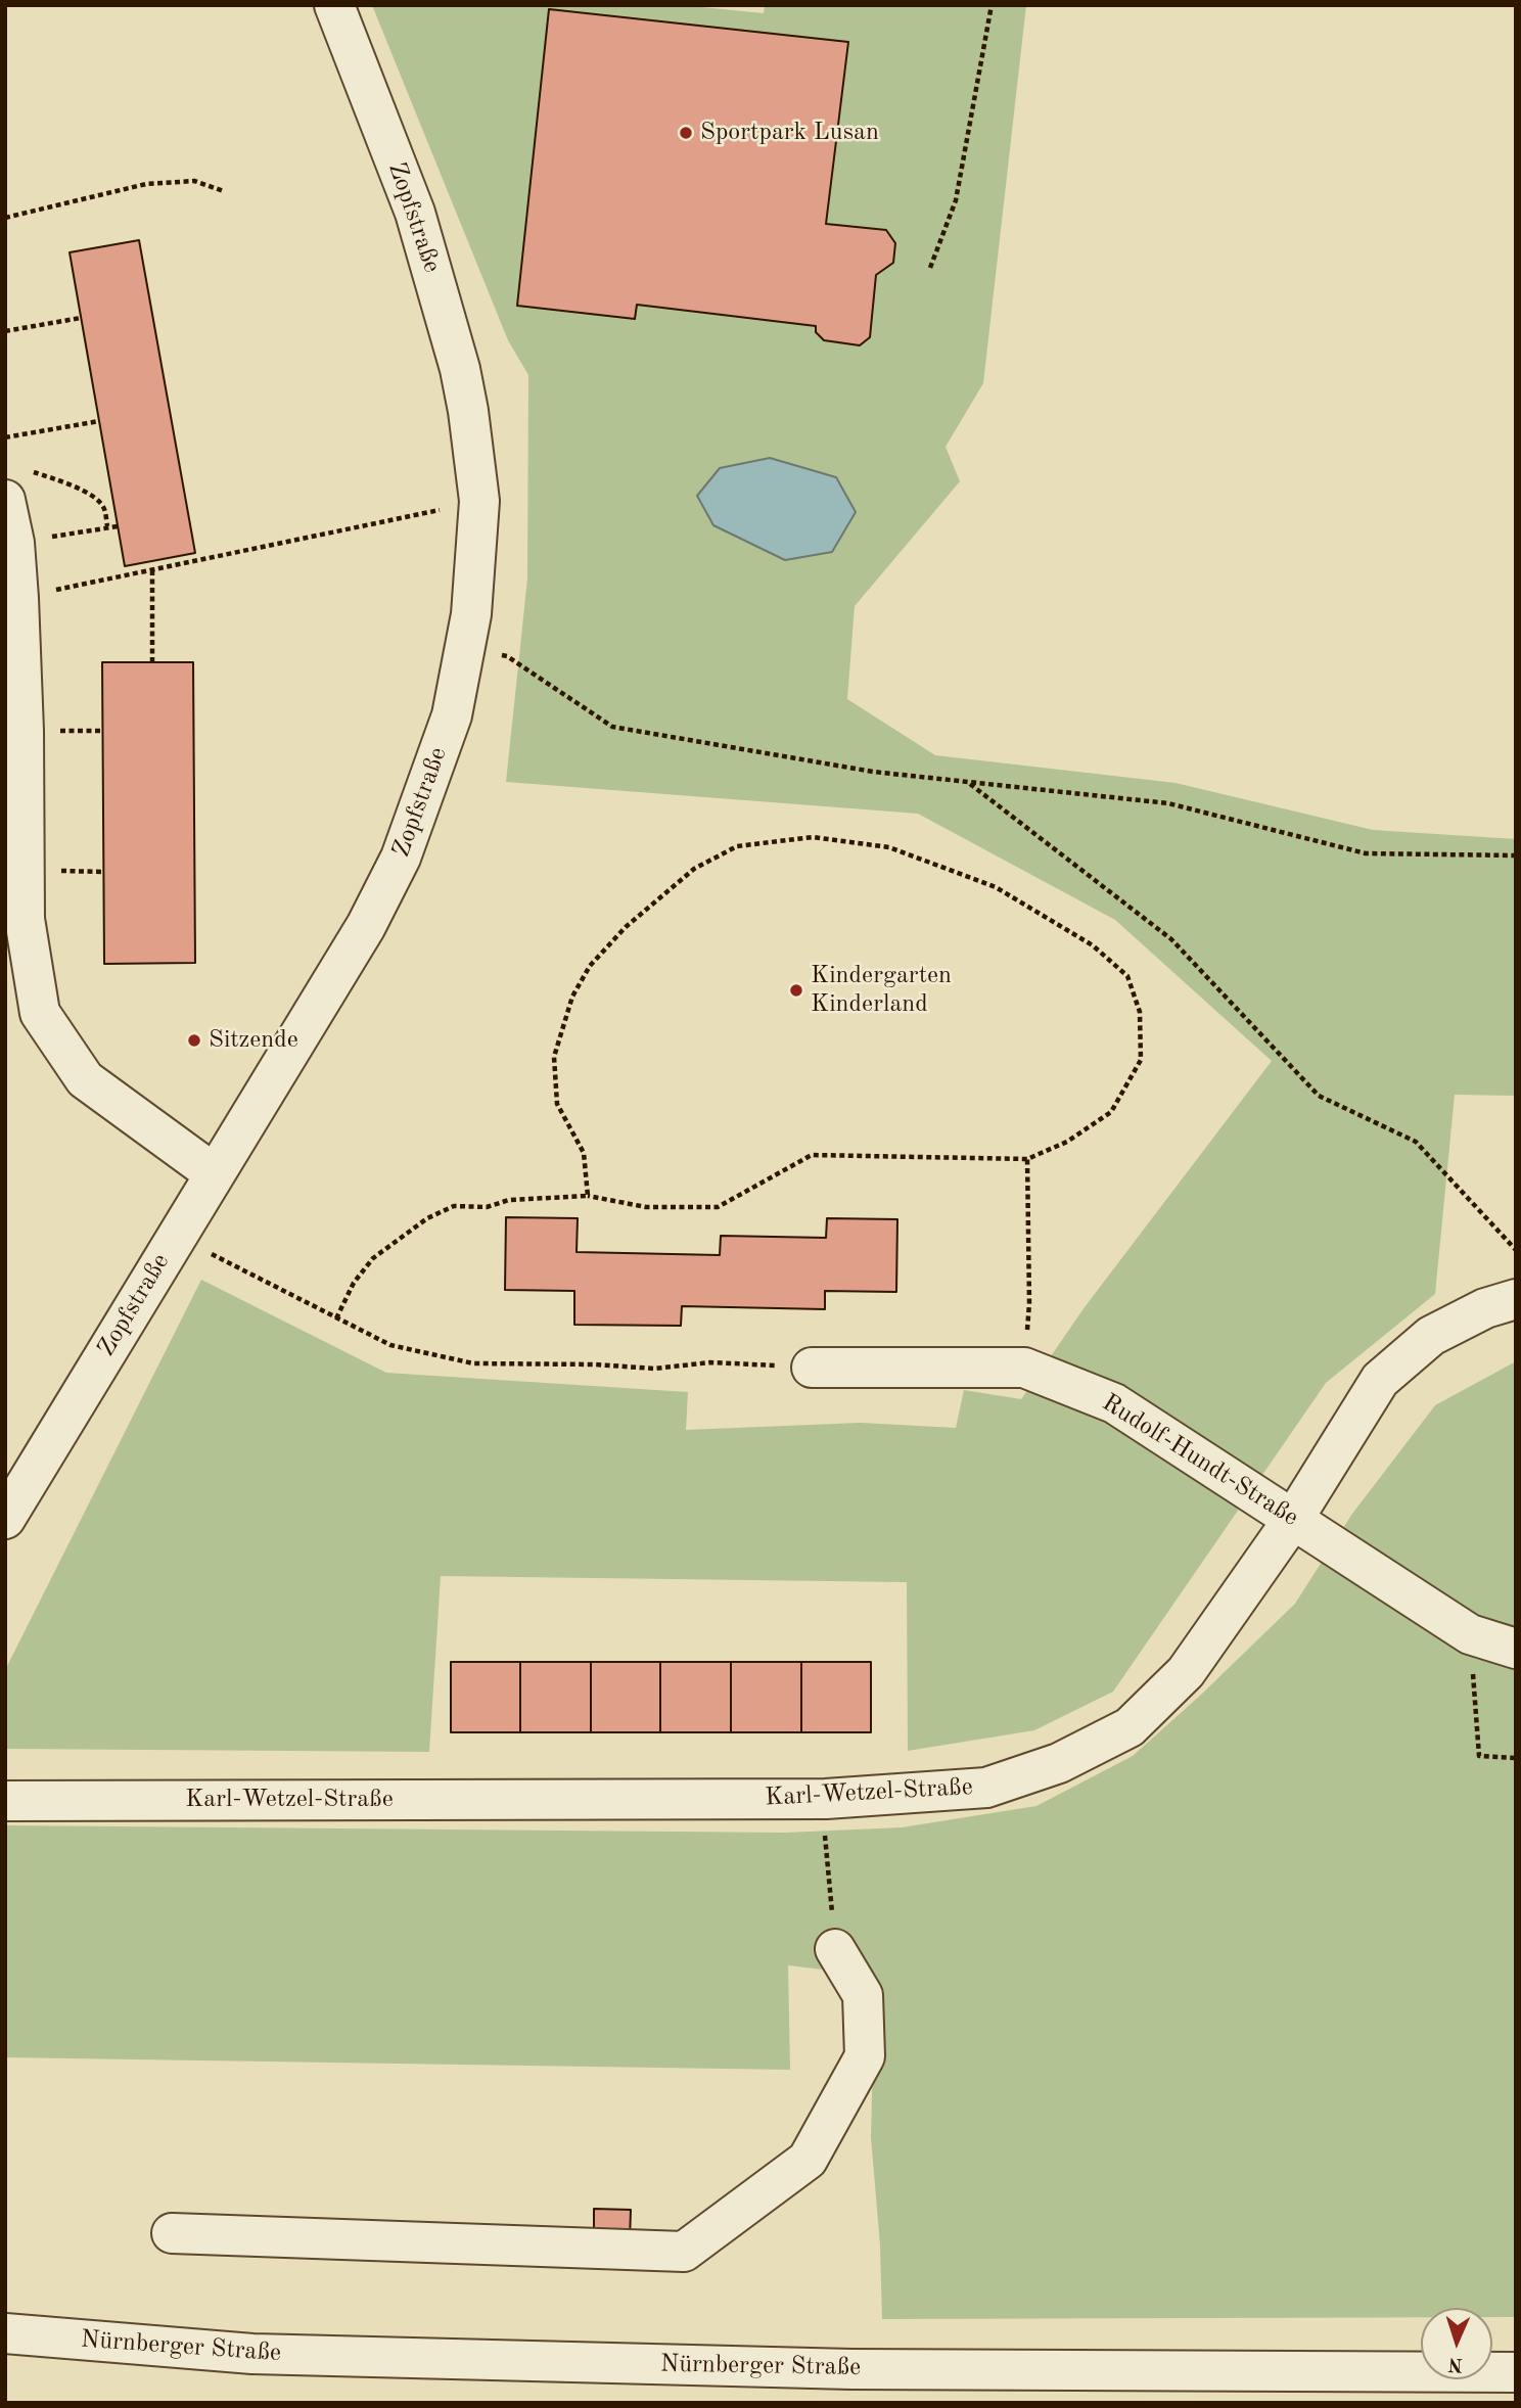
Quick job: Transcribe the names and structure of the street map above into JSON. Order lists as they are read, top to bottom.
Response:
{
  "streets": {
    "street": [
      "Zopfstraße",
      "Rudolf-Hundt-Straße",
      "Karl-Wetzel-Straße",
      "Nürnberger Straße"
    ]
  },
  "crossings": [
    ["Rudolf-Hundt-Straße", "Karl-Wetzel-Straße"]
  ],
  "places": ["Sportpark Lusan", "Kindergarten Kinderland", "Sitzende"],
  "north": "bottom"
}
